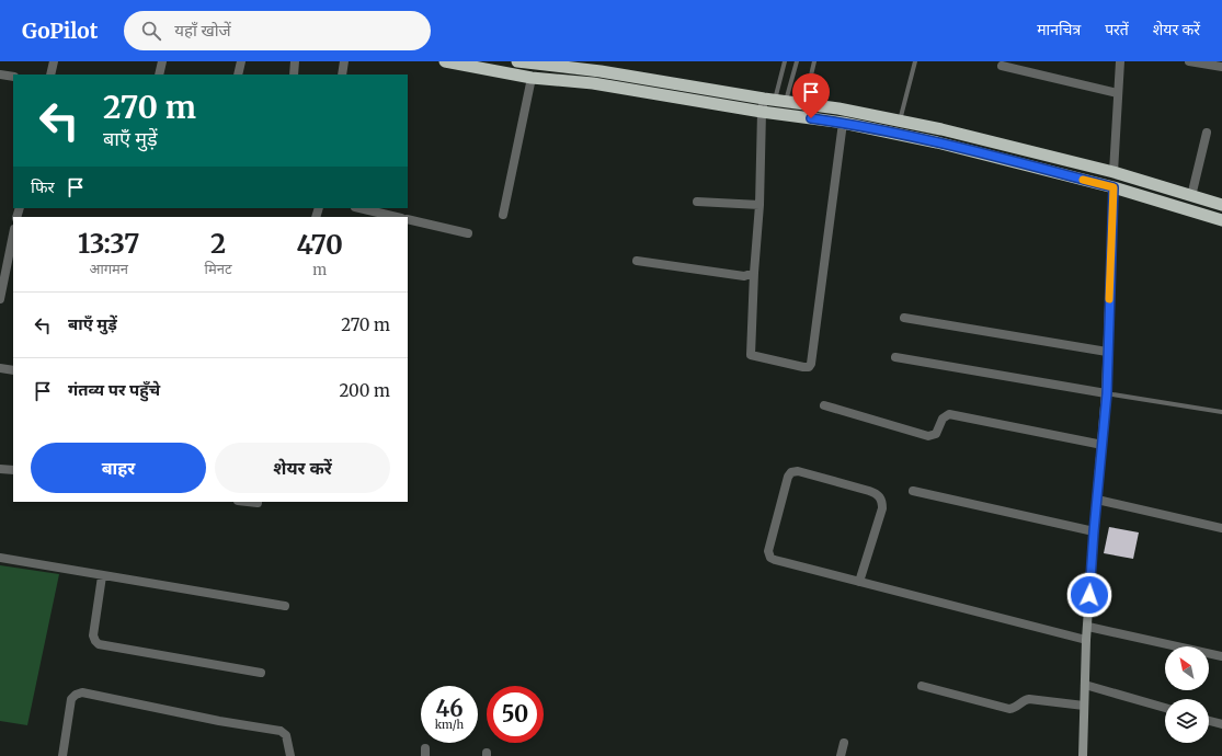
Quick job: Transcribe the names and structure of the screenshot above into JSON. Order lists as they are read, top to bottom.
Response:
{
  "north": "top left",
  "page": {
    "header": "GoPilot",
    "search": "यहाँ खोजें",
    "nav": ["मानचित्र", "परतें", "शेयर करें"],
    "turn": ["270 m", "बाएँ मुड़ें"],
    "then": "फिर",
    "eta": [
      "13:37",
      "आगमन",
      "2",
      "मिनट",
      "470",
      "m"
    ],
    "list": [
      {
        "name": "बाएँ मुड़ें",
        "value": "270 m"
      },
      {
        "name": "गंतव्य पर पहुँचे",
        "value": "200 m"
      }
    ],
    "buttons": ["बाहर", "शेयर करें"],
    "speed": "46 km/h",
    "limit": "50"
  }
}
